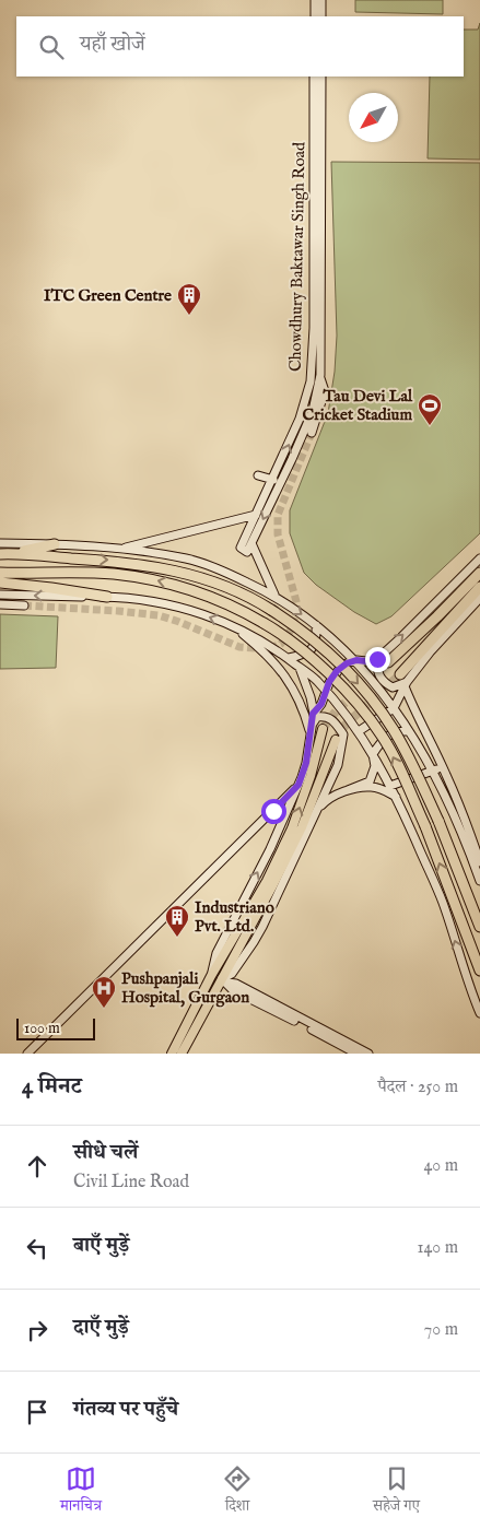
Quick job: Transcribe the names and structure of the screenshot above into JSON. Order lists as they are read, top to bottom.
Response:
{
  "streets": {
    "main road": ["Chowdhury Baktawar Singh Road"]
  },
  "places": {
    "building": ["ITC Green Centre", "Industriano Pvt. Ltd."],
    "sports": ["Tau Devi Lal Cricket Stadium"],
    "hospital": ["Pushpanjali Hospital, Gurgaon"]
  },
  "scale_bar": "100 m",
  "north": "bottom left",
  "page": {
    "search": "यहाँ खोजें",
    "scale": "100 m",
    "heading": ["4 मिनट", "पैदल · 250 m"],
    "list": [
      ["सीधे चलें", "Civil Line Road", "40 m"],
      ["बाएँ मुड़ें", "140 m"],
      ["दाएँ मुड़ें", "70 m"],
      "गंतव्य पर पहुँचे"
    ],
    "nav": ["मानचित्र", "दिशा", "सहेजे गए"]
  }
}
